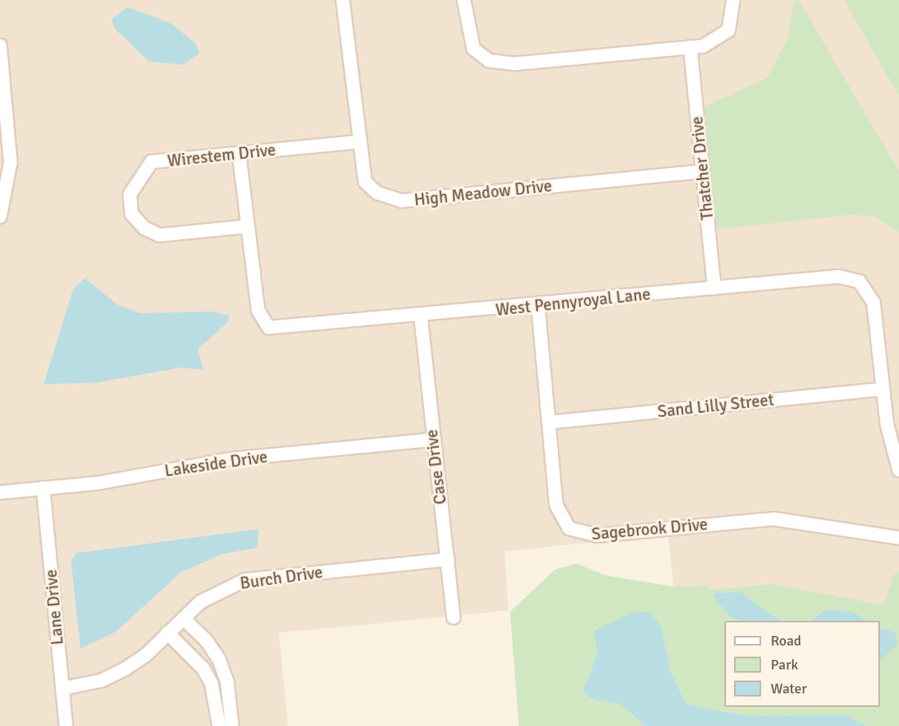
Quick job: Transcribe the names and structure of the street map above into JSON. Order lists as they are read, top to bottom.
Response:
{
  "streets": {
    "street": [
      "Wirestem Drive",
      "Thatcher Drive",
      "High Meadow Drive",
      "West Pennyroyal Lane",
      "Sand Lilly Street",
      "Lakeside Drive",
      "Case Drive",
      "Sagebrook Drive",
      "Burch Drive",
      "Lane Drive"
    ]
  },
  "crossings": [
    ["Wirestem Drive", "High Meadow Drive"],
    ["Wirestem Drive", "West Pennyroyal Lane"],
    ["Thatcher Drive", "High Meadow Drive"],
    ["Thatcher Drive", "West Pennyroyal Lane"],
    ["West Pennyroyal Lane", "Sand Lilly Street"],
    ["West Pennyroyal Lane", "Case Drive"],
    ["West Pennyroyal Lane", "Sagebrook Drive"],
    ["Sand Lilly Street", "Sagebrook Drive"],
    ["Lakeside Drive", "Case Drive"],
    ["Lakeside Drive", "Lane Drive"],
    ["Case Drive", "Burch Drive"],
    ["Burch Drive", "Lane Drive"]
  ],
  "legend": ["Road", "Park", "Water"]
}
